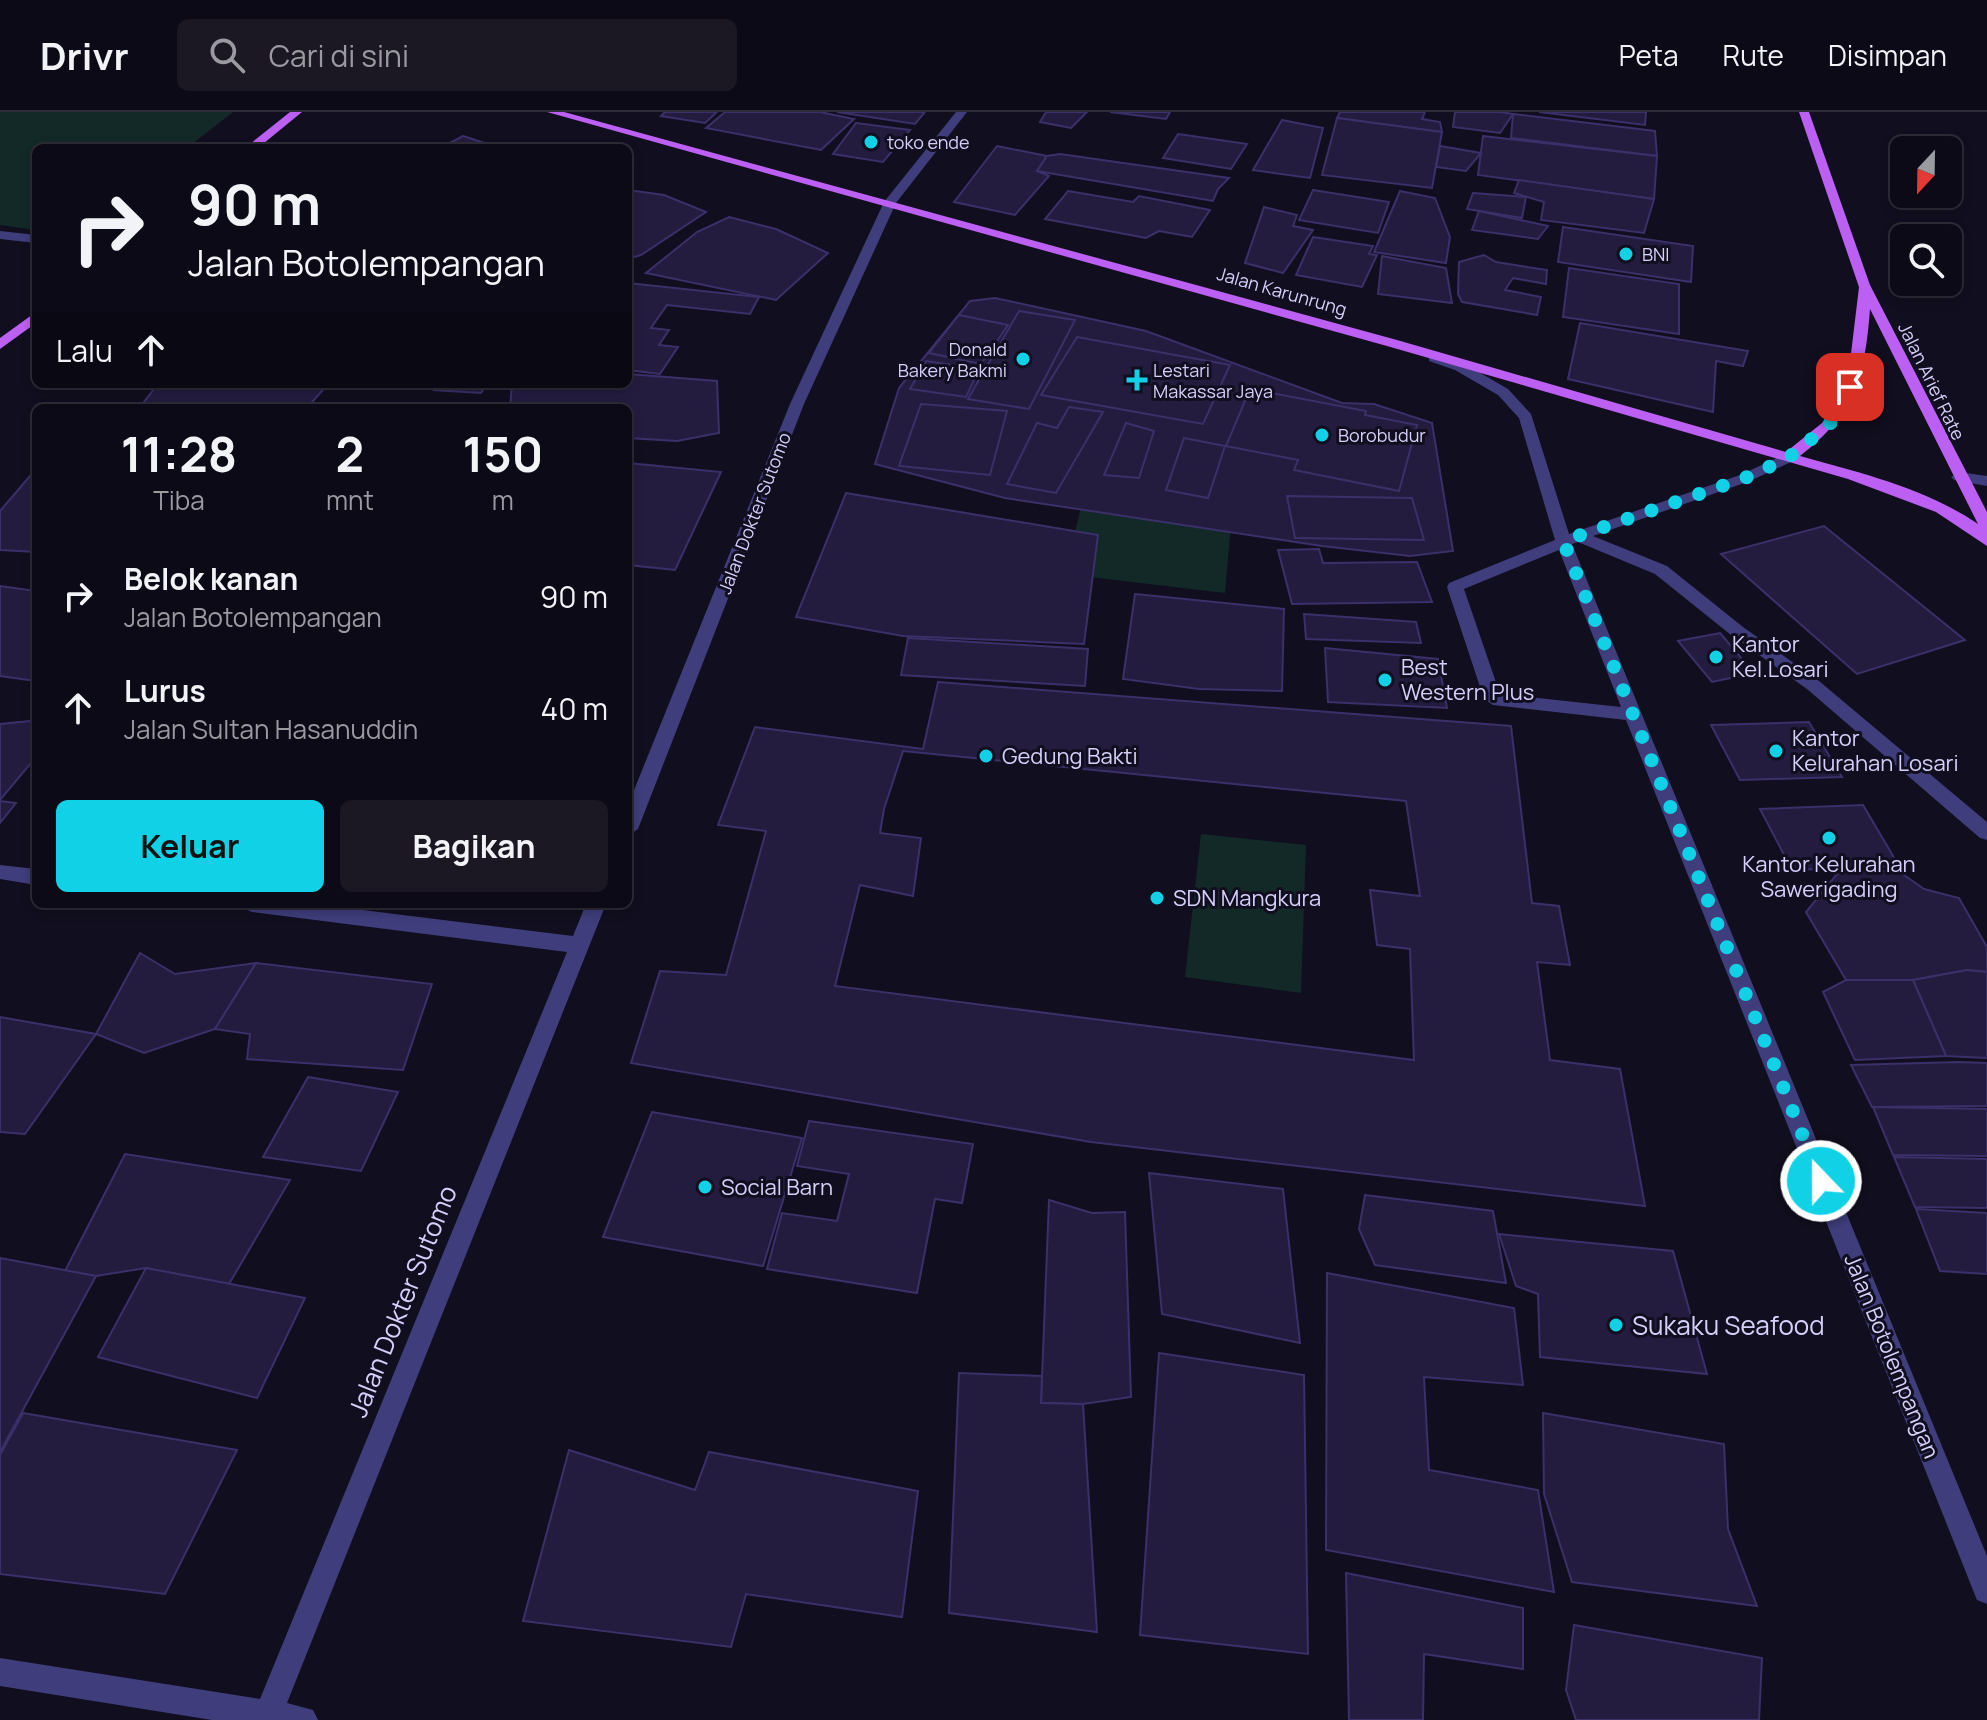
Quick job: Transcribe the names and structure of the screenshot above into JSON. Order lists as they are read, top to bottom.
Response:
{
  "streets": {
    "main road": ["Jalan Karunrung", "Jalan Arief Rate"],
    "street": ["Jalan Dokter Sutomo", "Jalan Botolempangan"]
  },
  "crossings": [
    ["Jalan Karunrung", "Jalan Dokter Sutomo"],
    ["Jalan Karunrung", "Jalan Botolempangan"]
  ],
  "places": {
    "other": [
      "toko ende",
      "BNI",
      "Donald Bakery Bakmi",
      "Borobudur",
      "Kantor Kel.Losari",
      "Best Western Plus",
      "Kantor Kelurahan Losari",
      "Gedung Bakti",
      "Kantor Kelurahan Sawerigading",
      "SDN Mangkura",
      "Social Barn",
      "Sukaku Seafood"
    ],
    "health": ["Lestari Makassar Jaya"]
  },
  "north": "bottom",
  "page": {
    "header": "Drivr",
    "search": "Cari di sini",
    "nav": ["Peta", "Rute", "Disimpan"],
    "turn": ["90 m", "Jalan Botolempangan"],
    "then": "Lalu",
    "eta": [
      "11:28",
      "Tiba",
      "2",
      "mnt",
      "150",
      "m"
    ],
    "list": [
      {
        "name": "Belok kanan",
        "note": "Jalan Botolempangan",
        "value": "90 m"
      },
      {
        "name": "Lurus",
        "note": "Jalan Sultan Hasanuddin",
        "value": "40 m"
      }
    ],
    "buttons": ["Keluar", "Bagikan"]
  }
}
